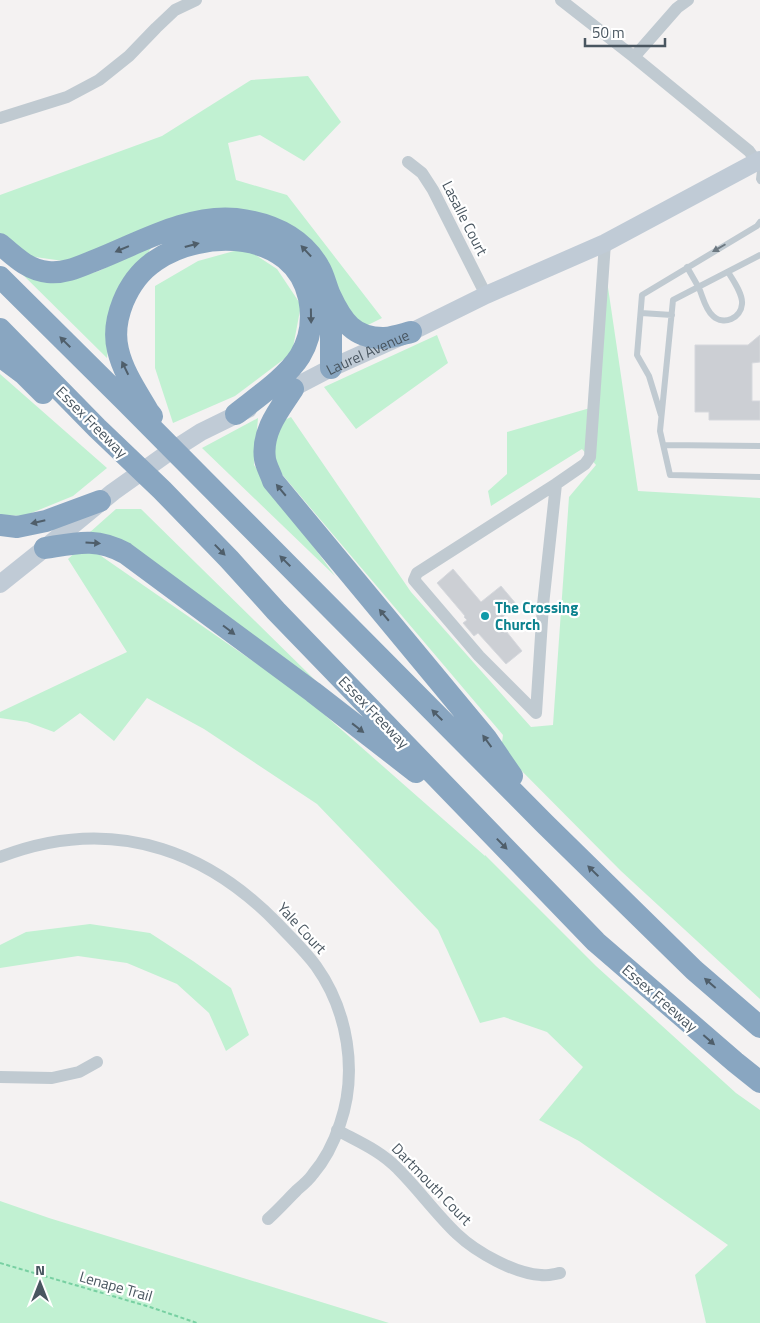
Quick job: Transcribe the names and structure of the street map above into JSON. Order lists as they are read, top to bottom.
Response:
{
  "streets": {
    "highway": ["Essex Freeway"],
    "main road": ["Laurel Avenue"],
    "street": ["Lasalle Court", "Yale Court", "Dartmouth Court"],
    "path": ["Lenape Trail"]
  },
  "crossings": [
    ["Lasalle Court", "Laurel Avenue"],
    ["Yale Court", "Dartmouth Court"]
  ],
  "places": ["The Crossing Church"],
  "scale_bar": "50 m",
  "north": "top"
}
